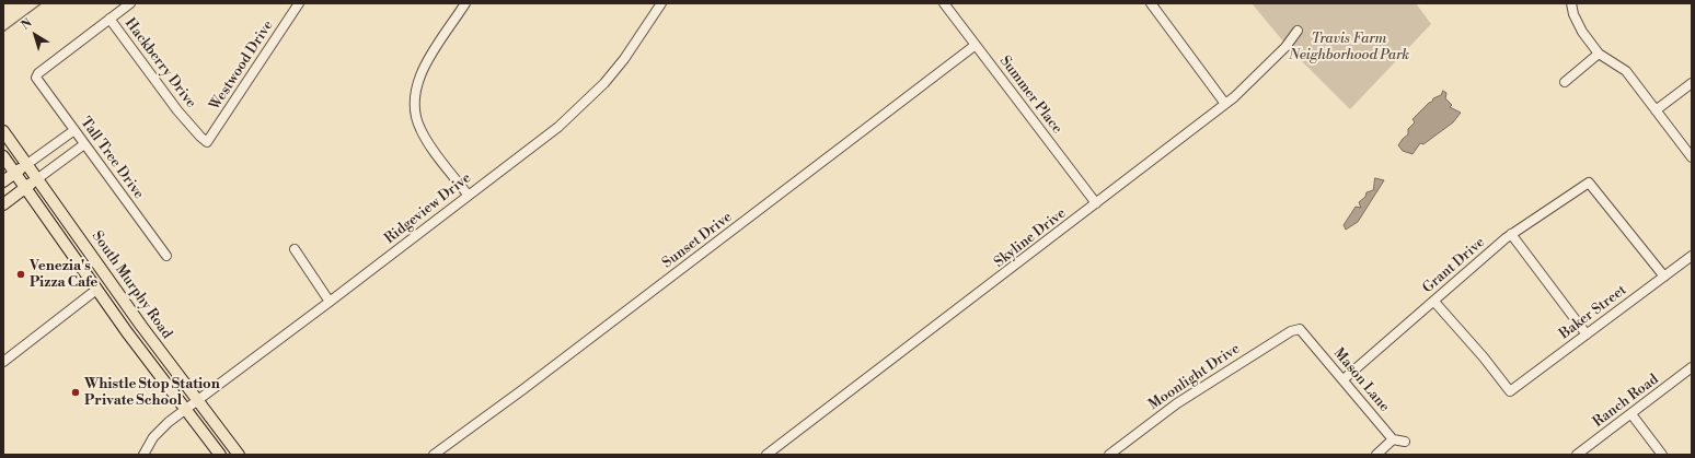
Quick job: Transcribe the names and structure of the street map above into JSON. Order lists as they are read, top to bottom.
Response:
{
  "streets": {
    "main road": ["South Murphy Road"],
    "street": [
      "Hackberry Drive",
      "Westwood Drive",
      "Summer Place",
      "Tall Tree Drive",
      "Ridgeview Drive",
      "Skyline Drive",
      "Sunset Drive",
      "Grant Drive",
      "Baker Street",
      "Moonlight Drive",
      "Mason Lane",
      "Ranch Road"
    ]
  },
  "crossings": [
    ["Hackberry Drive", "Westwood Drive"],
    ["Hackberry Drive", "Tall Tree Drive"],
    ["Summer Place", "Skyline Drive"],
    ["Summer Place", "Sunset Drive"],
    ["Ridgeview Drive", "South Murphy Road"],
    ["Grant Drive", "Baker Street"],
    ["Grant Drive", "Mason Lane"],
    ["Moonlight Drive", "Mason Lane"]
  ],
  "parks": ["Travis Farm Neighborhood Park"],
  "places": ["Venezia's Pizza Cafe", "Whistle Stop Station Private School"],
  "north": "top left"
}
